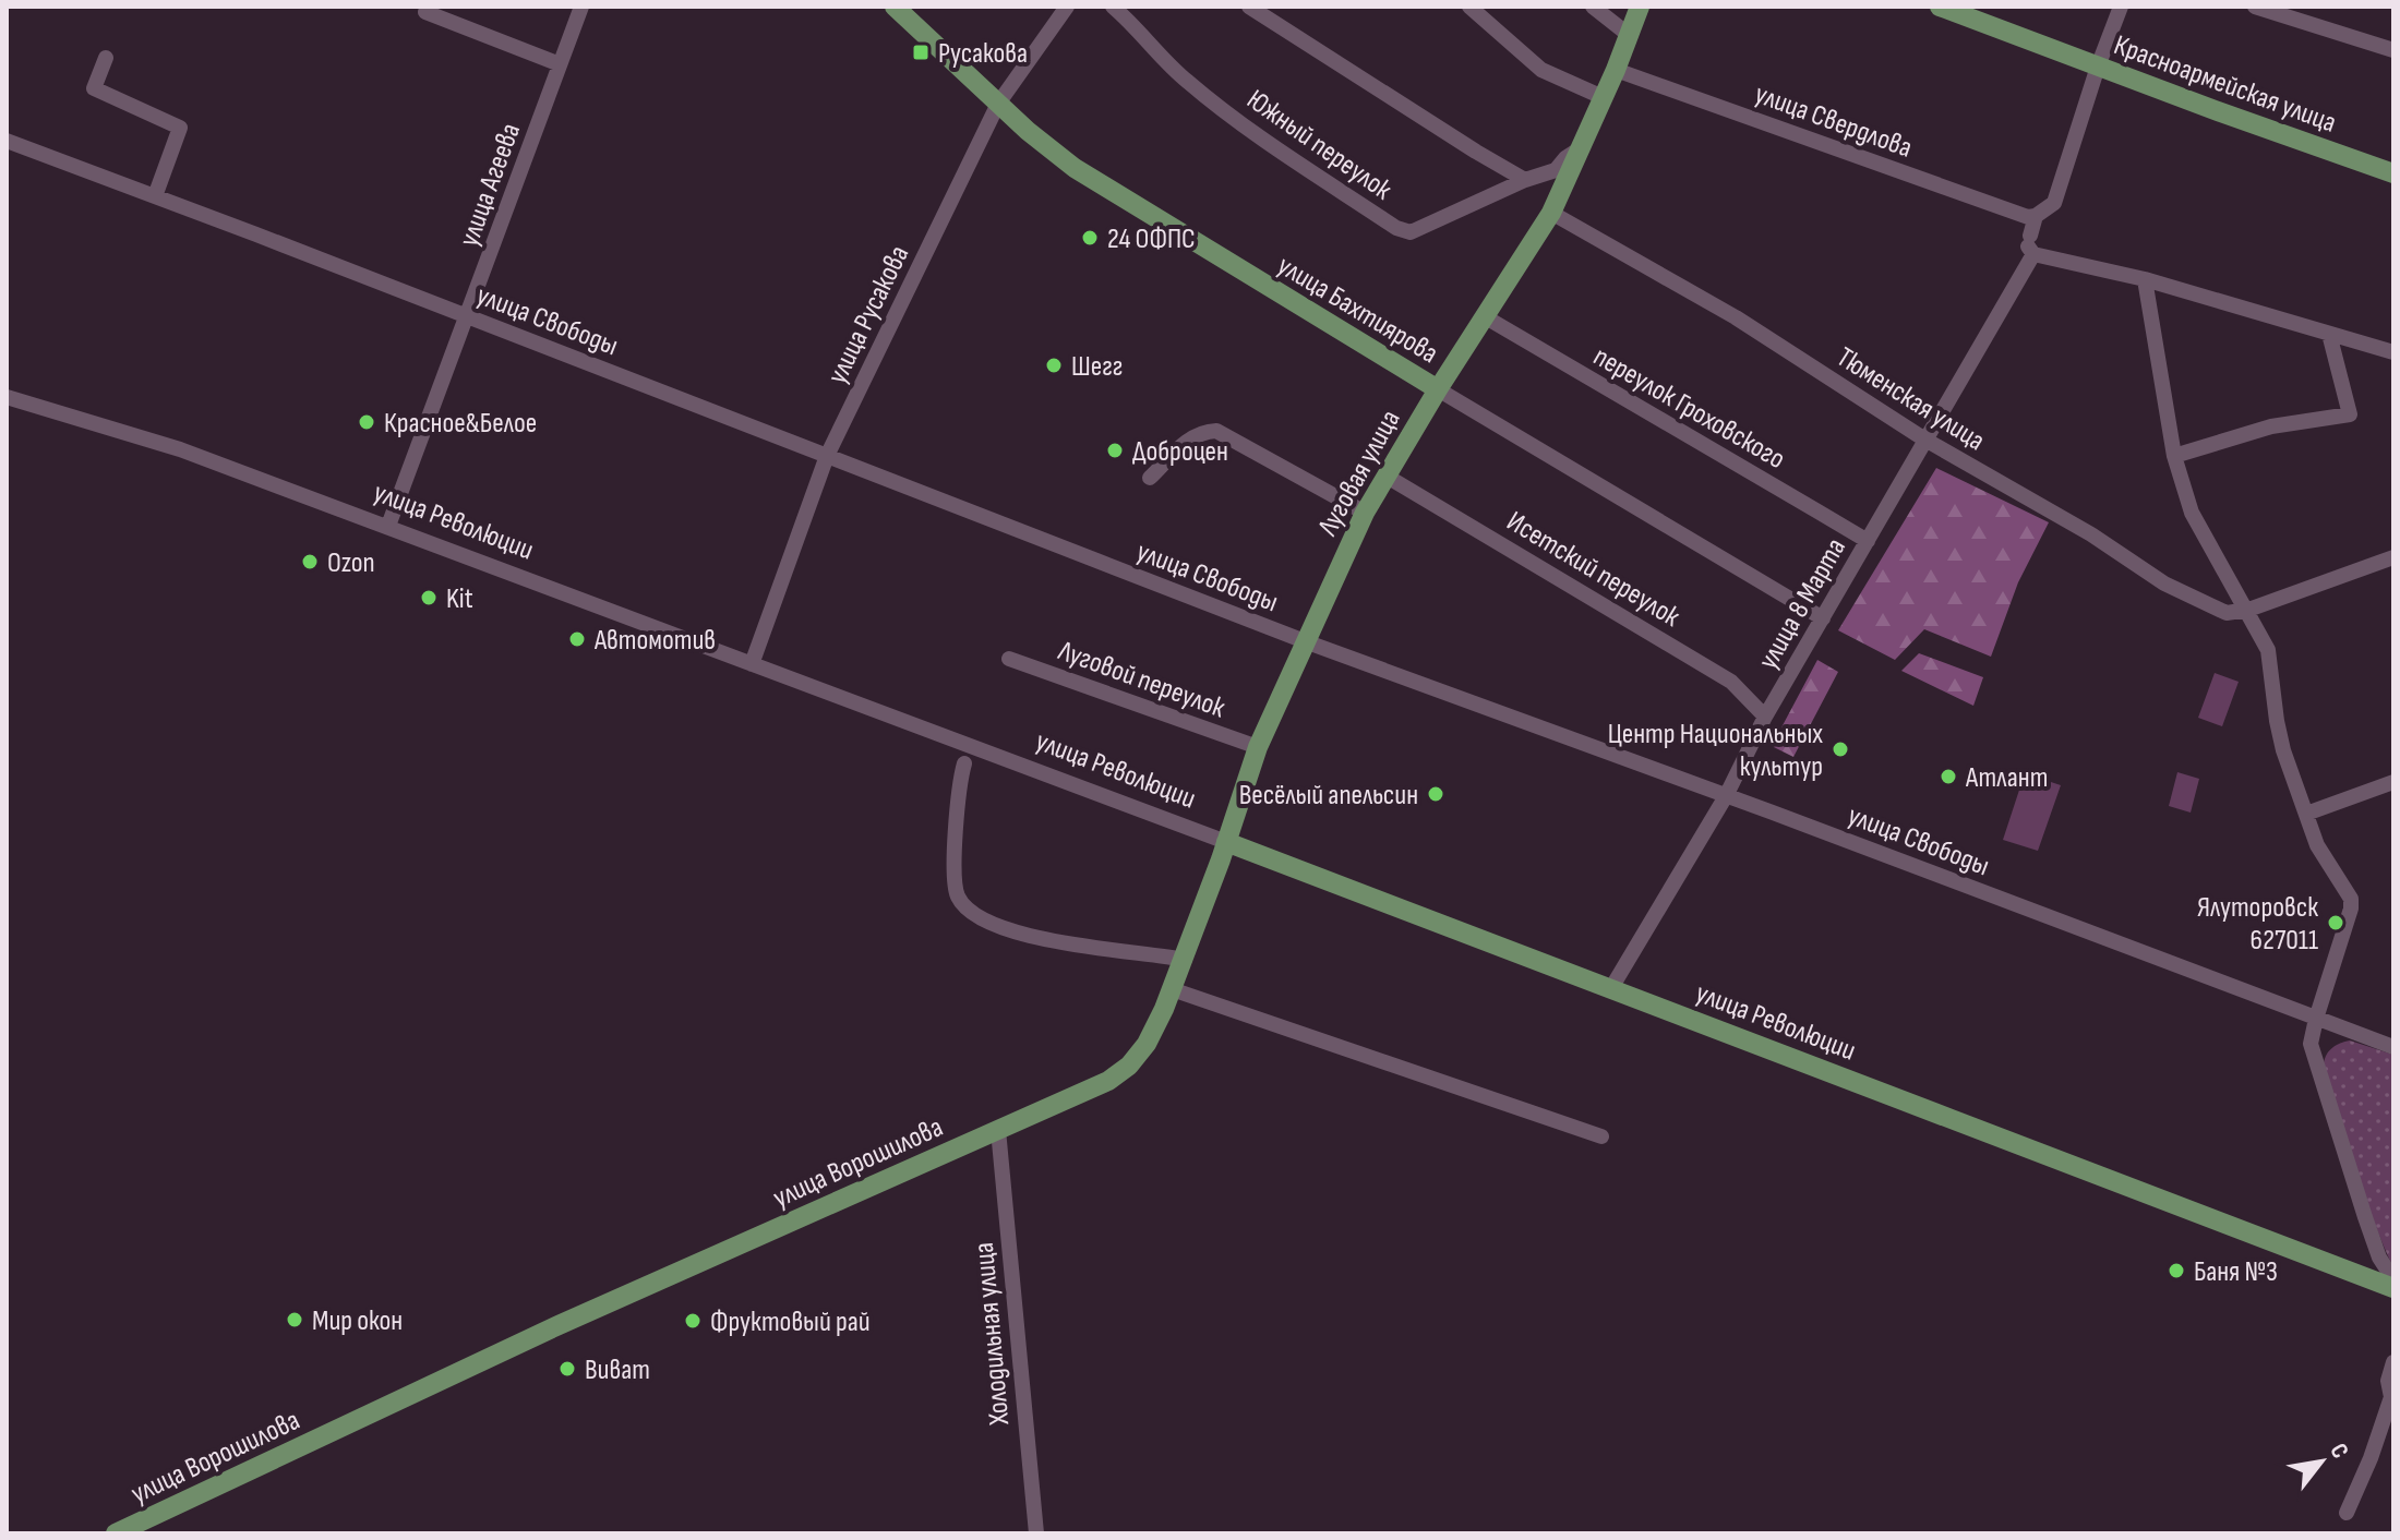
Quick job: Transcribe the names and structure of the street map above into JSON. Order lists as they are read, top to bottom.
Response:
{
  "streets": {
    "main road": [
      "Красноармейская улица",
      "улица Бахтиярова",
      "Луговая улица",
      "улица Революции",
      "улица Ворошилова"
    ],
    "street": [
      "улица Свердлова",
      "Южный переулок",
      "улица Агеева",
      "улица Русакова",
      "улица Свободы",
      "Тюменская улица",
      "переулок Гроховского",
      "Исетский переулок",
      "улица 8 Марта",
      "Луговой переулок",
      "Холодильная улица"
    ]
  },
  "crossings": [
    ["Красноармейская улица", "улица 8 Марта"],
    ["улица Свердлова", "Луговая улица"],
    ["улица Свердлова", "улица 8 Марта"],
    ["улица Агеева", "улица Свободы"],
    ["улица Агеева", "улица Революции"],
    ["улица Бахтиярова", "улица Русакова"],
    ["улица Бахтиярова", "Луговая улица"],
    ["улица Бахтиярова", "улица 8 Марта"],
    ["улица Русакова", "улица Свободы"],
    ["улица Русакова", "улица Революции"],
    ["улица Свободы", "Луговая улица"],
    ["улица Свободы", "улица 8 Марта"],
    ["Тюменская улица", "Луговая улица"],
    ["Тюменская улица", "улица 8 Марта"],
    ["переулок Гроховского", "Луговая улица"],
    ["переулок Гроховского", "улица 8 Марта"],
    ["Луговая улица", "улица Революции"],
    ["Луговая улица", "Исетский переулок"],
    ["Луговая улица", "Луговой переулок"],
    ["Луговая улица", "улица Ворошилова"],
    ["улица Революции", "улица 8 Марта"],
    ["Исетский переулок", "улица 8 Марта"],
    ["улица Ворошилова", "Холодильная улица"]
  ],
  "places": {
    "transit": ["Русакова"],
    "other": [
      "24 ОФПС",
      "Шегг",
      "Красное&Белое",
      "Доброцен",
      "Ozon",
      "Kit",
      "Автомотив",
      "Центр Национальных культур",
      "Атлант",
      "Весёлый апельсин",
      "Ялуторовск 627011",
      "Баня №3",
      "Мир окон",
      "Фруктовый рай",
      "Виват"
    ]
  },
  "north": "top right"
}
